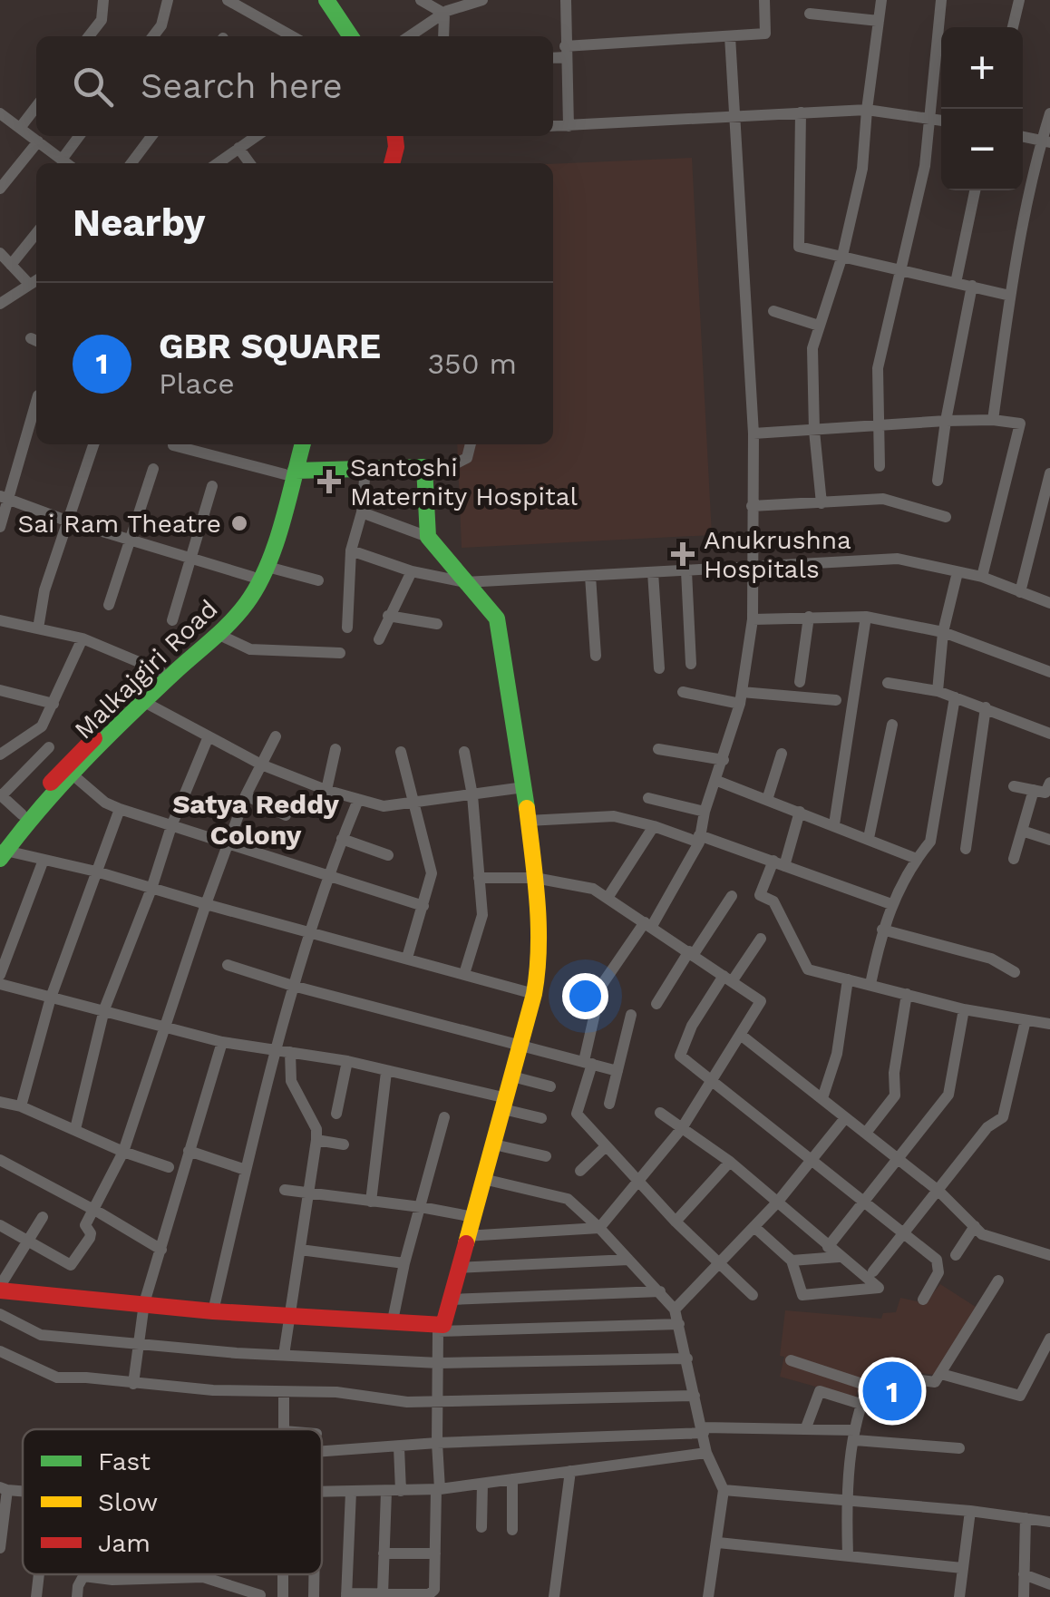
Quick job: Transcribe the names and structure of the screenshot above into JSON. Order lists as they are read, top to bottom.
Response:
{
  "streets": {
    "street": ["Malkajgiri Road"]
  },
  "districts": ["Satya Reddy Colony"],
  "places": {
    "health": ["Santoshi Maternity Hospital", "Anukrushna Hospitals"],
    "other": ["Sai Ram Theatre"]
  },
  "legend": ["Fast", "Slow", "Jam"],
  "page": {
    "map_buttons": ["+", "−"],
    "search": "Search here",
    "heading": "Nearby",
    "list": [
      {
        "mark": "1",
        "name": "GBR SQUARE",
        "note": "Place",
        "value": "350 m"
      }
    ],
    "pins": "1"
  }
}
